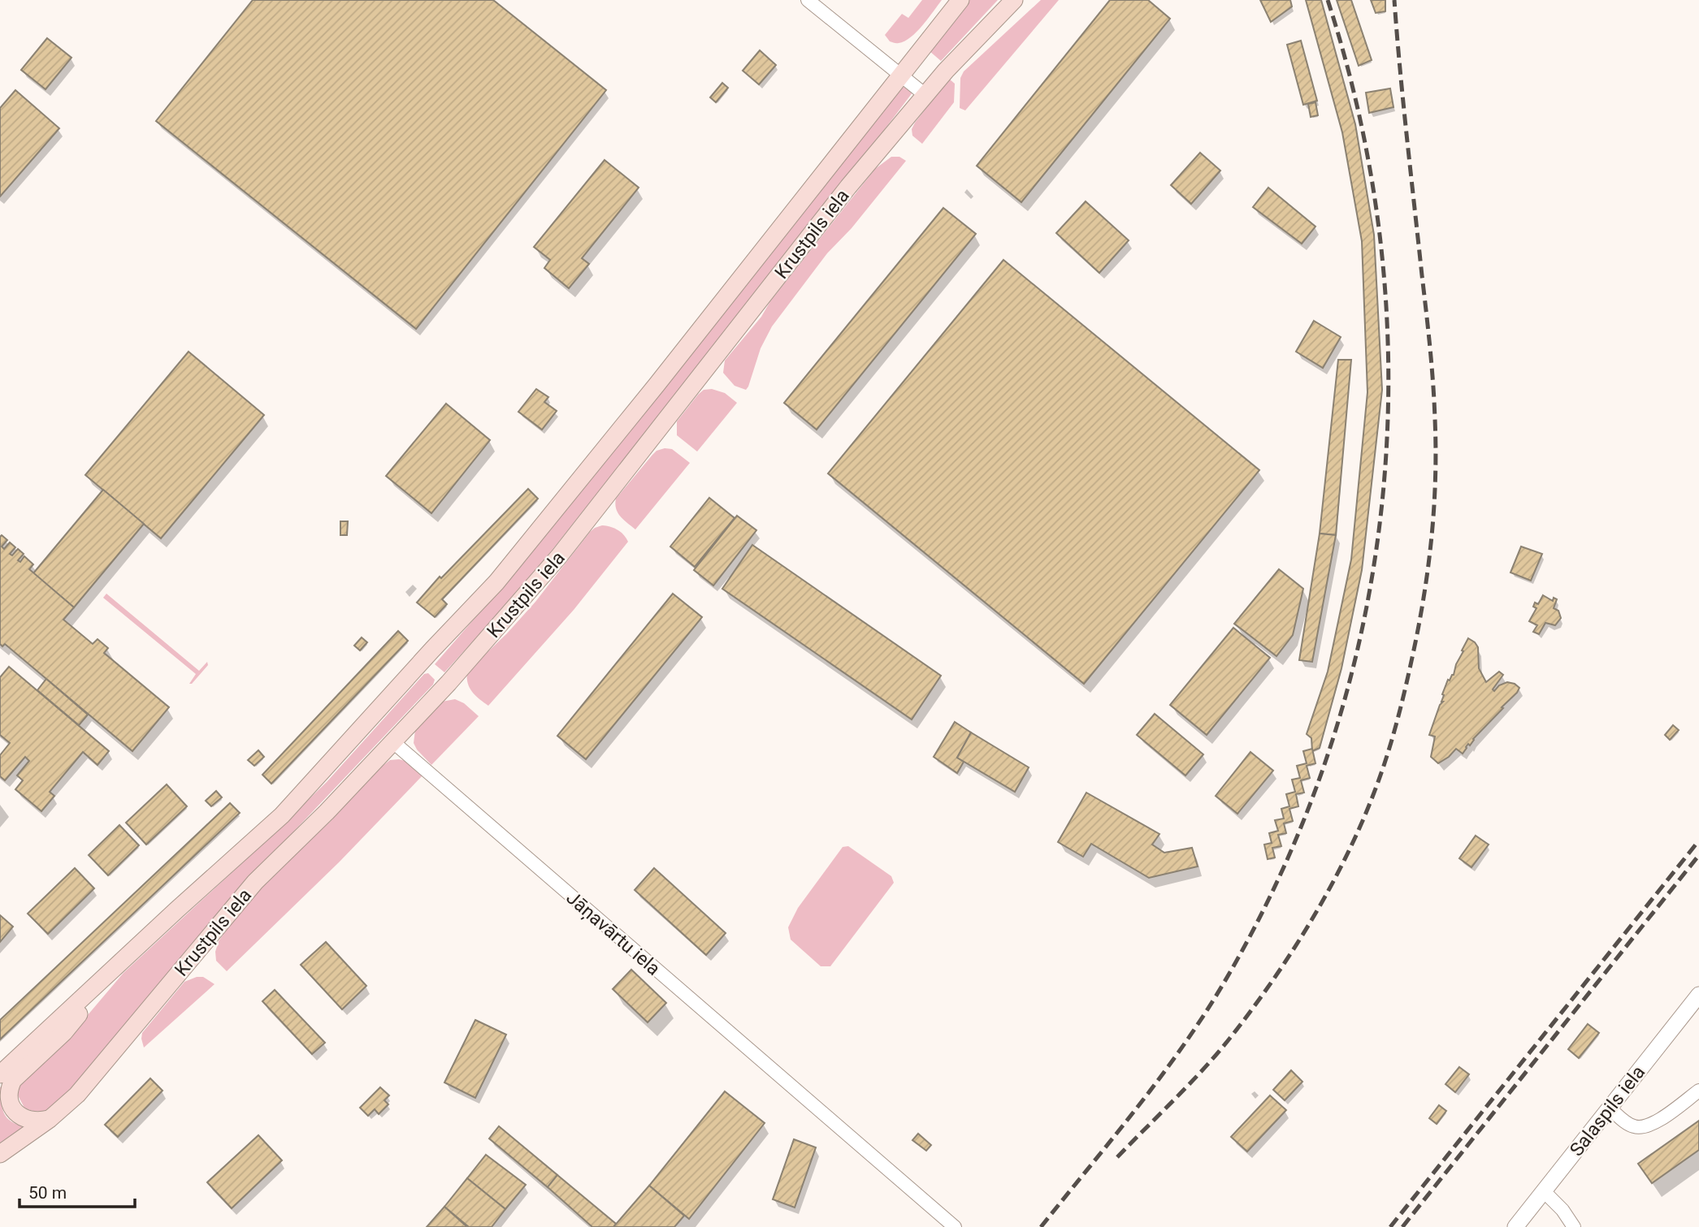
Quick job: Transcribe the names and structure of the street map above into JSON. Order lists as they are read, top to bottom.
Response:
{
  "streets": {
    "main road": ["Krustpils iela"],
    "street": ["Jāņavārtu iela", "Salaspils iela"]
  },
  "crossings": [
    ["Krustpils iela", "Jāņavārtu iela"]
  ],
  "scale_bar": "50 m"
}
